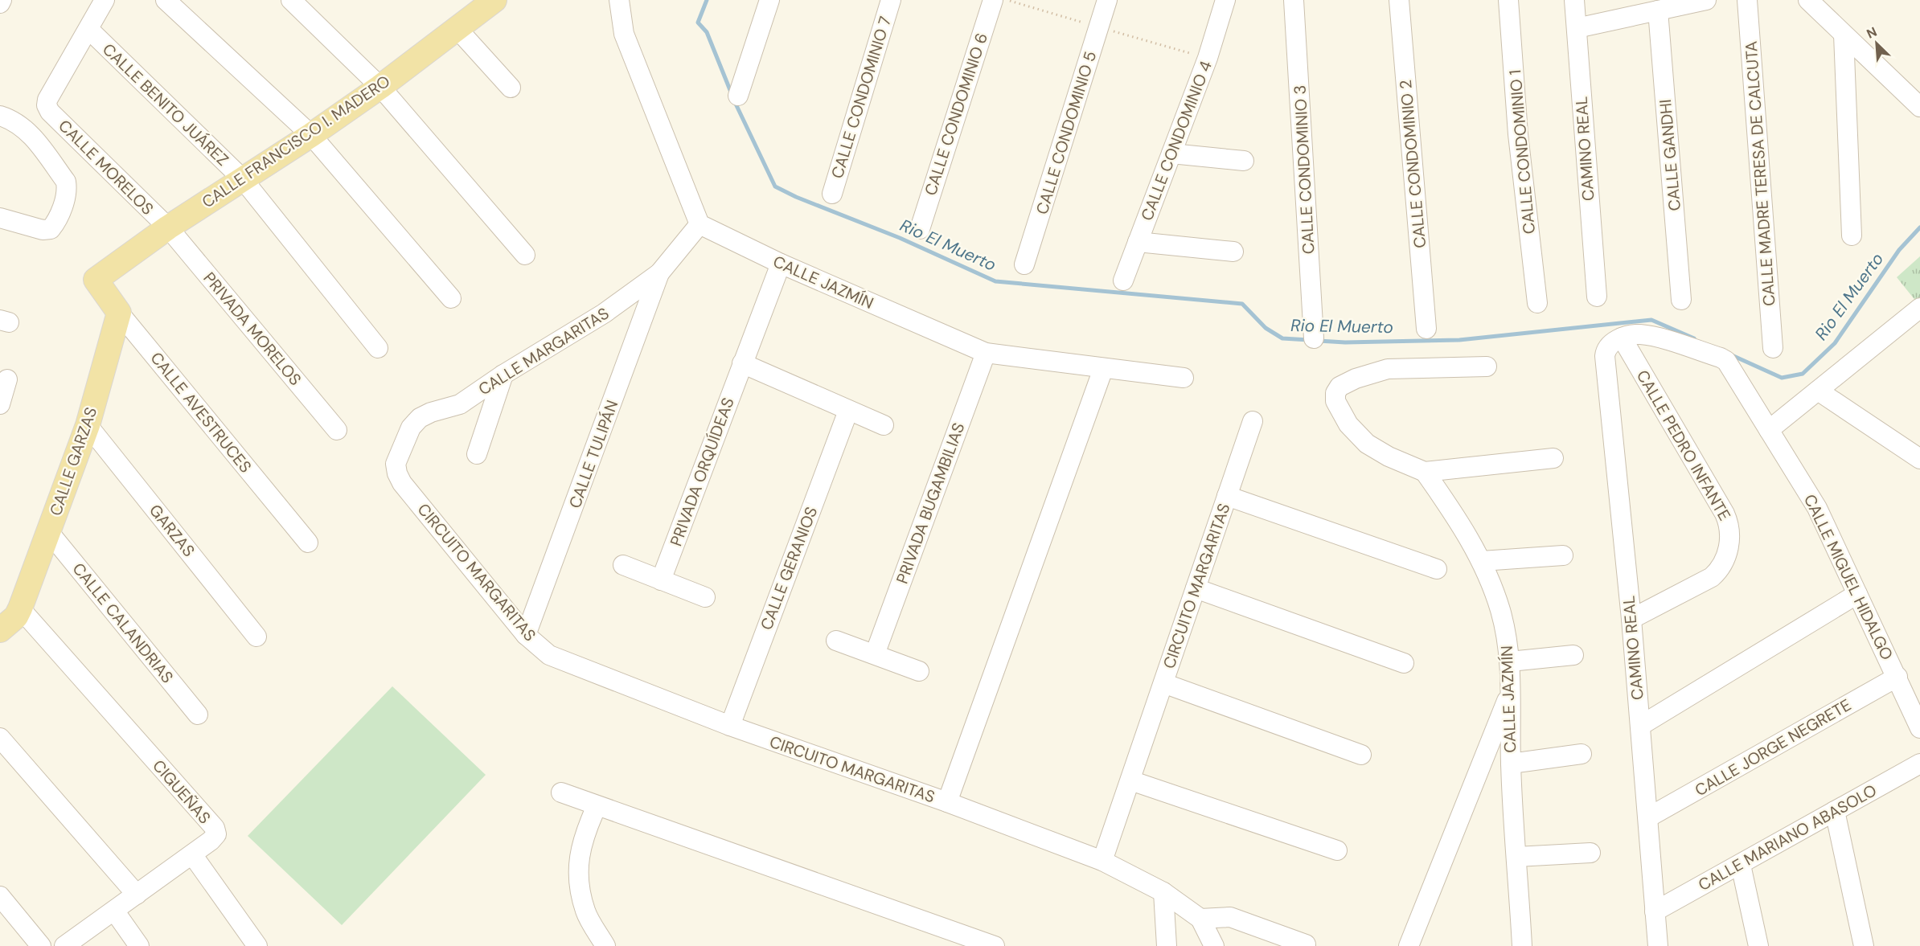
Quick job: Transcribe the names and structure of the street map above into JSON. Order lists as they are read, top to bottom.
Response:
{
  "streets": {
    "main road": ["CALLE FRANCISCO I. MADERO", "CALLE AVESTRUCES", "CALLE GARZAS"],
    "street": [
      "CALLE CONDOMINIO 7",
      "CALLE BENITO JUÁREZ",
      "CALLE CONDOMINIO 6",
      "CALLE CONDOMINIO 5",
      "CALLE CONDOMINIO 4",
      "CAMINO REAL",
      "CALLE CONDOMINIO 1",
      "CALLE GANDHI",
      "CALLE CONDOMINIO 2",
      "CALLE MORELOS",
      "CALLE CONDOMINIO 3",
      "CALLE MADRE TERESA DE CALCUTA",
      "CALLE JAZMÍN",
      "PRIVADA MORELOS",
      "CALLE MARGARITAS",
      "CALLE PEDRO INFANTE",
      "CALLE TULIPÁN",
      "PRIVADA ORQUÍDEAS",
      "PRIVADA BUGAMBILIAS",
      "GARZAS",
      "CALLE GERANIOS",
      "CIRCUITO MARGARITAS",
      "CALLE MIGUEL HIDALGO",
      "CALLE CALANDRIAS",
      "CALLE JORGE NEGRETE",
      "CIGUEÑAS",
      "CALLE MARIANO ABASOLO"
    ]
  },
  "crossings": [
    ["CALLE BENITO JUÁREZ", "CALLE FRANCISCO I. MADERO"],
    ["CALLE BENITO JUÁREZ", "CALLE MORELOS"],
    ["CALLE FRANCISCO I. MADERO", "CALLE MORELOS"],
    ["CALLE FRANCISCO I. MADERO", "PRIVADA MORELOS"],
    ["CALLE FRANCISCO I. MADERO", "CALLE AVESTRUCES"],
    ["CAMINO REAL", "CALLE PEDRO INFANTE"],
    ["CAMINO REAL", "CALLE MIGUEL HIDALGO"],
    ["CAMINO REAL", "CALLE JORGE NEGRETE"],
    ["CAMINO REAL", "CALLE MARIANO ABASOLO"],
    ["CALLE MORELOS", "PRIVADA MORELOS"],
    ["CALLE JAZMÍN", "CALLE MARGARITAS"],
    ["CALLE JAZMÍN", "PRIVADA ORQUÍDEAS"],
    ["CALLE JAZMÍN", "PRIVADA BUGAMBILIAS"],
    ["CALLE JAZMÍN", "CIRCUITO MARGARITAS"],
    ["CALLE MARGARITAS", "CALLE TULIPÁN"],
    ["CALLE MARGARITAS", "CIRCUITO MARGARITAS"],
    ["CALLE AVESTRUCES", "CALLE GARZAS"],
    ["CALLE PEDRO INFANTE", "CALLE MIGUEL HIDALGO"],
    ["CALLE TULIPÁN", "CIRCUITO MARGARITAS"],
    ["CALLE GARZAS", "GARZAS"],
    ["CALLE GARZAS", "CALLE CALANDRIAS"],
    ["CALLE GARZAS", "CIGUEÑAS"],
    ["CALLE GERANIOS", "CIRCUITO MARGARITAS"],
    ["CALLE MIGUEL HIDALGO", "CALLE JORGE NEGRETE"]
  ],
  "water": ["Rio El Muerto"],
  "north": "top left"
}
